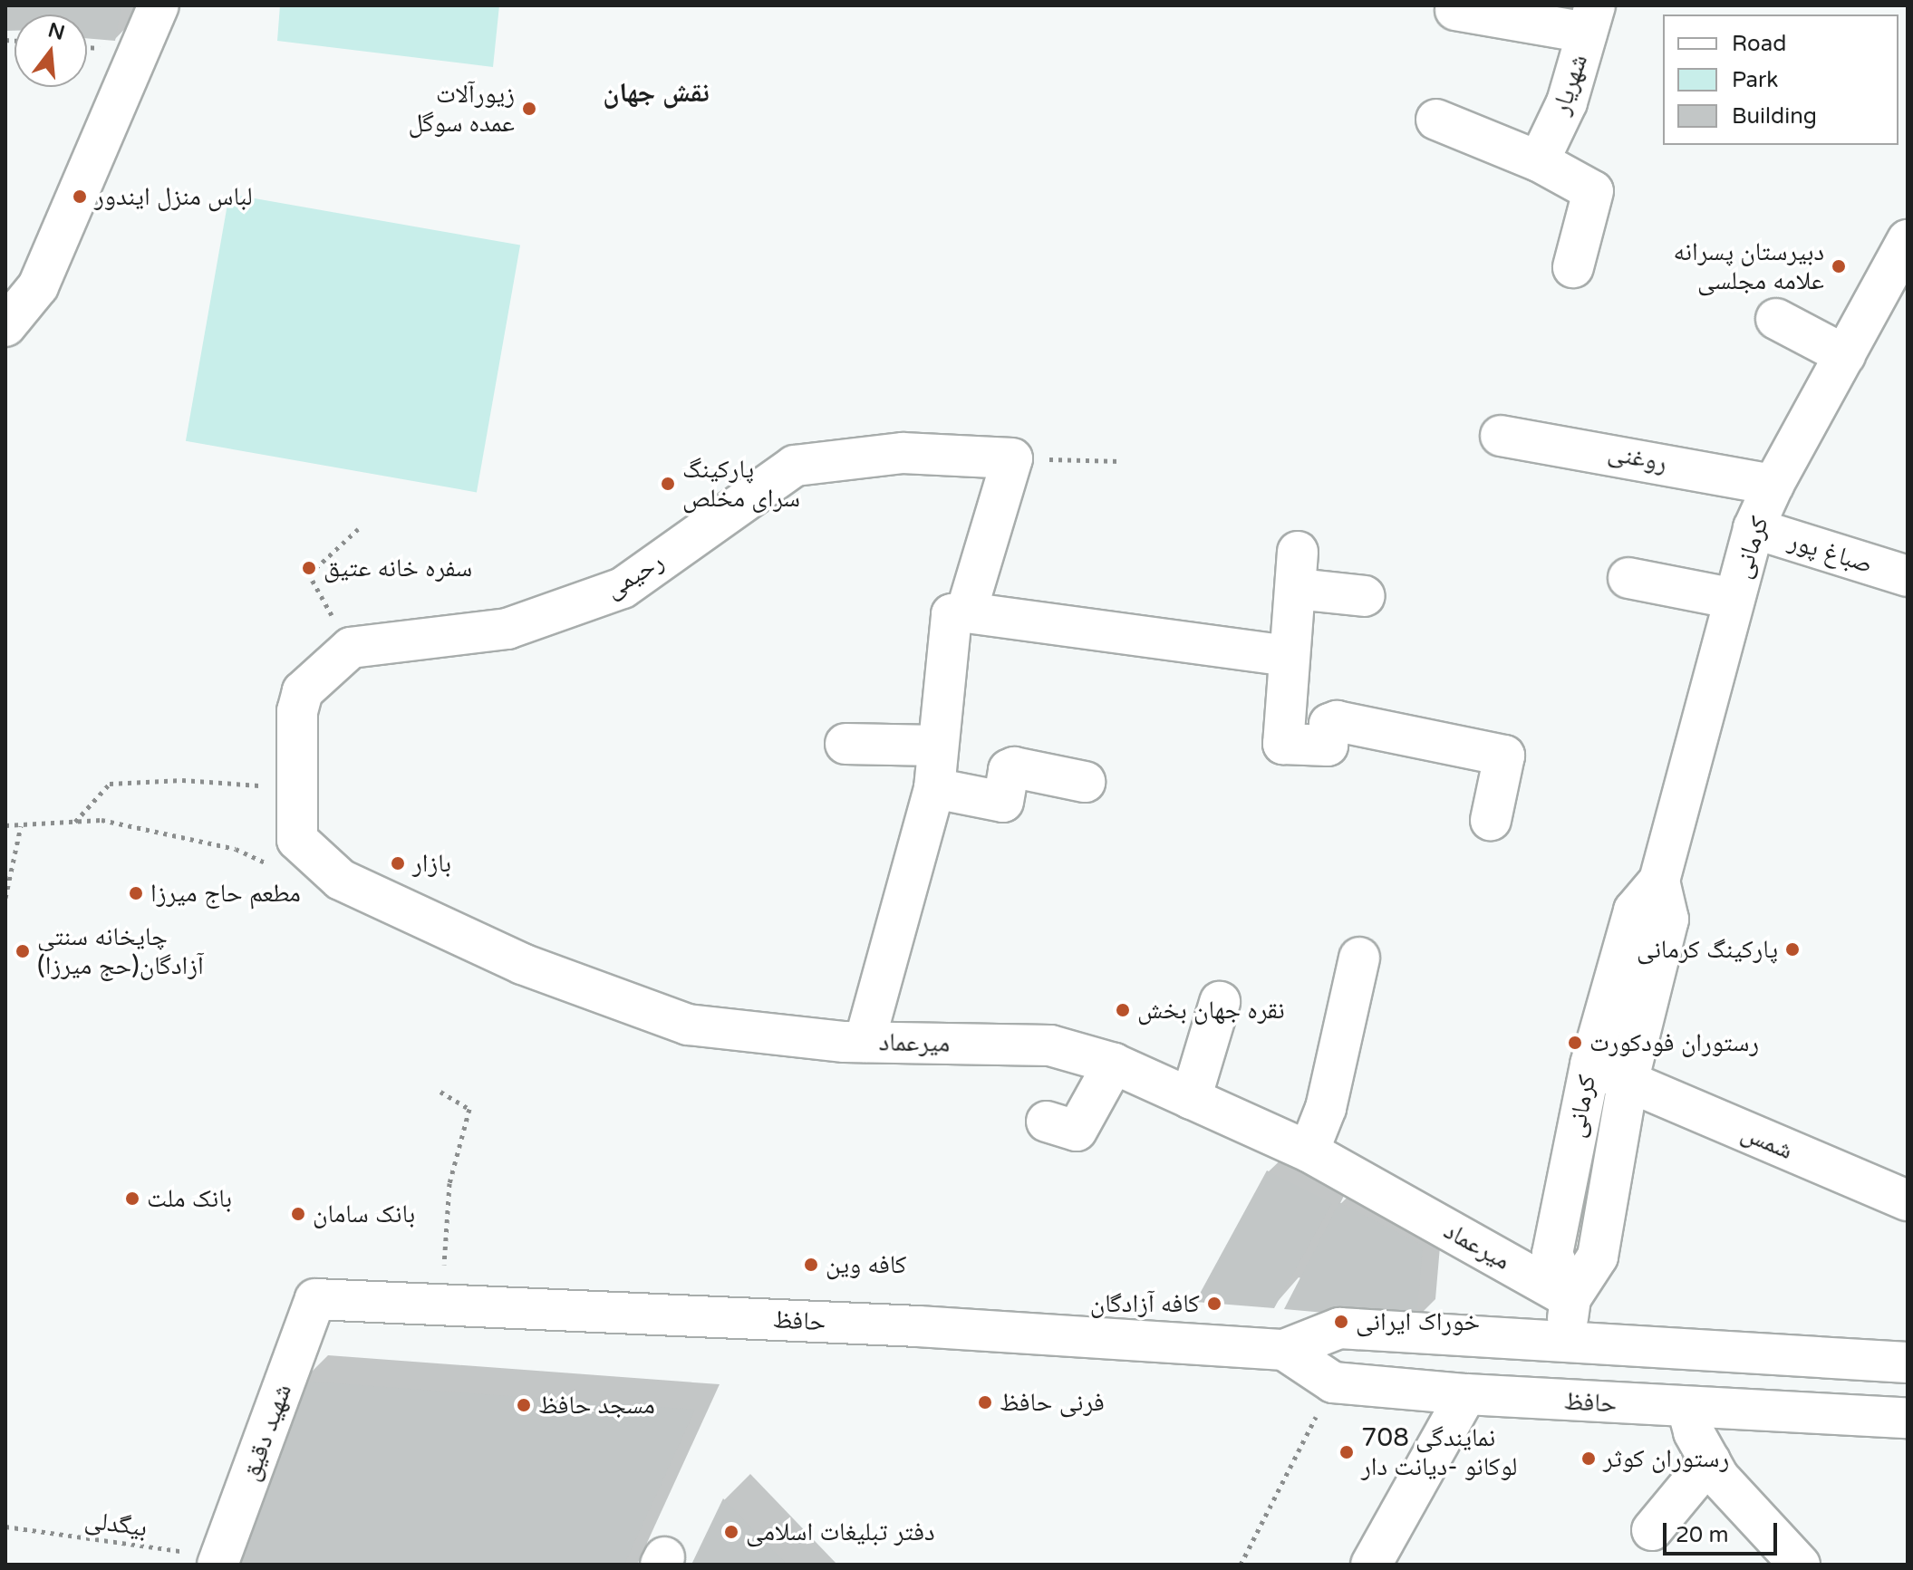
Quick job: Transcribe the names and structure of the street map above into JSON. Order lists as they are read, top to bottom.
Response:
{
  "streets": {
    "street": [
      "شهریار",
      "روغنی",
      "کرمانی",
      "صباغ پور",
      "رحیمی",
      "میرعماد",
      "شمس",
      "حافظ",
      "شهید دقیق"
    ],
    "path": ["بیگدلی"]
  },
  "crossings": [
    ["روغنی", "کرمانی"],
    ["کرمانی", "صباغ پور"],
    ["کرمانی", "میرعماد"],
    ["کرمانی", "شمس"],
    ["کرمانی", "حافظ"],
    ["حافظ", "شهید دقیق"],
    ["شهید دقیق", "بیگدلی"]
  ],
  "districts": ["نقش جهان"],
  "places": [
    "زیورآلات عمده سوگل",
    "لباس منزل ایندور",
    "دبیرستان پسرانه علامه مجلسی",
    "پارکینگ سرای مخلص",
    "سفره خانه عتیق",
    "بازار",
    "مطعم حاج ميرزا",
    "پارکینگ کرمانی",
    "چایخانه سنتی آزادگان(حج میرزا)",
    "نقره جهان بخش",
    "رستوران فودکورت",
    "بانک ملت",
    "بانک سامان",
    "کافه وین",
    "کافه آزادگان",
    "خوراک ایرانی",
    "فرنی حافظ",
    "مسجد حافظ",
    "نمایندگی 708 لوکانو -دیانت دار",
    "رستوران کوثر",
    "دفتر تبلیغات اسلامی"
  ],
  "legend": ["Road", "Park", "Building"],
  "scale_bar": "20 m",
  "north": "top"
}
